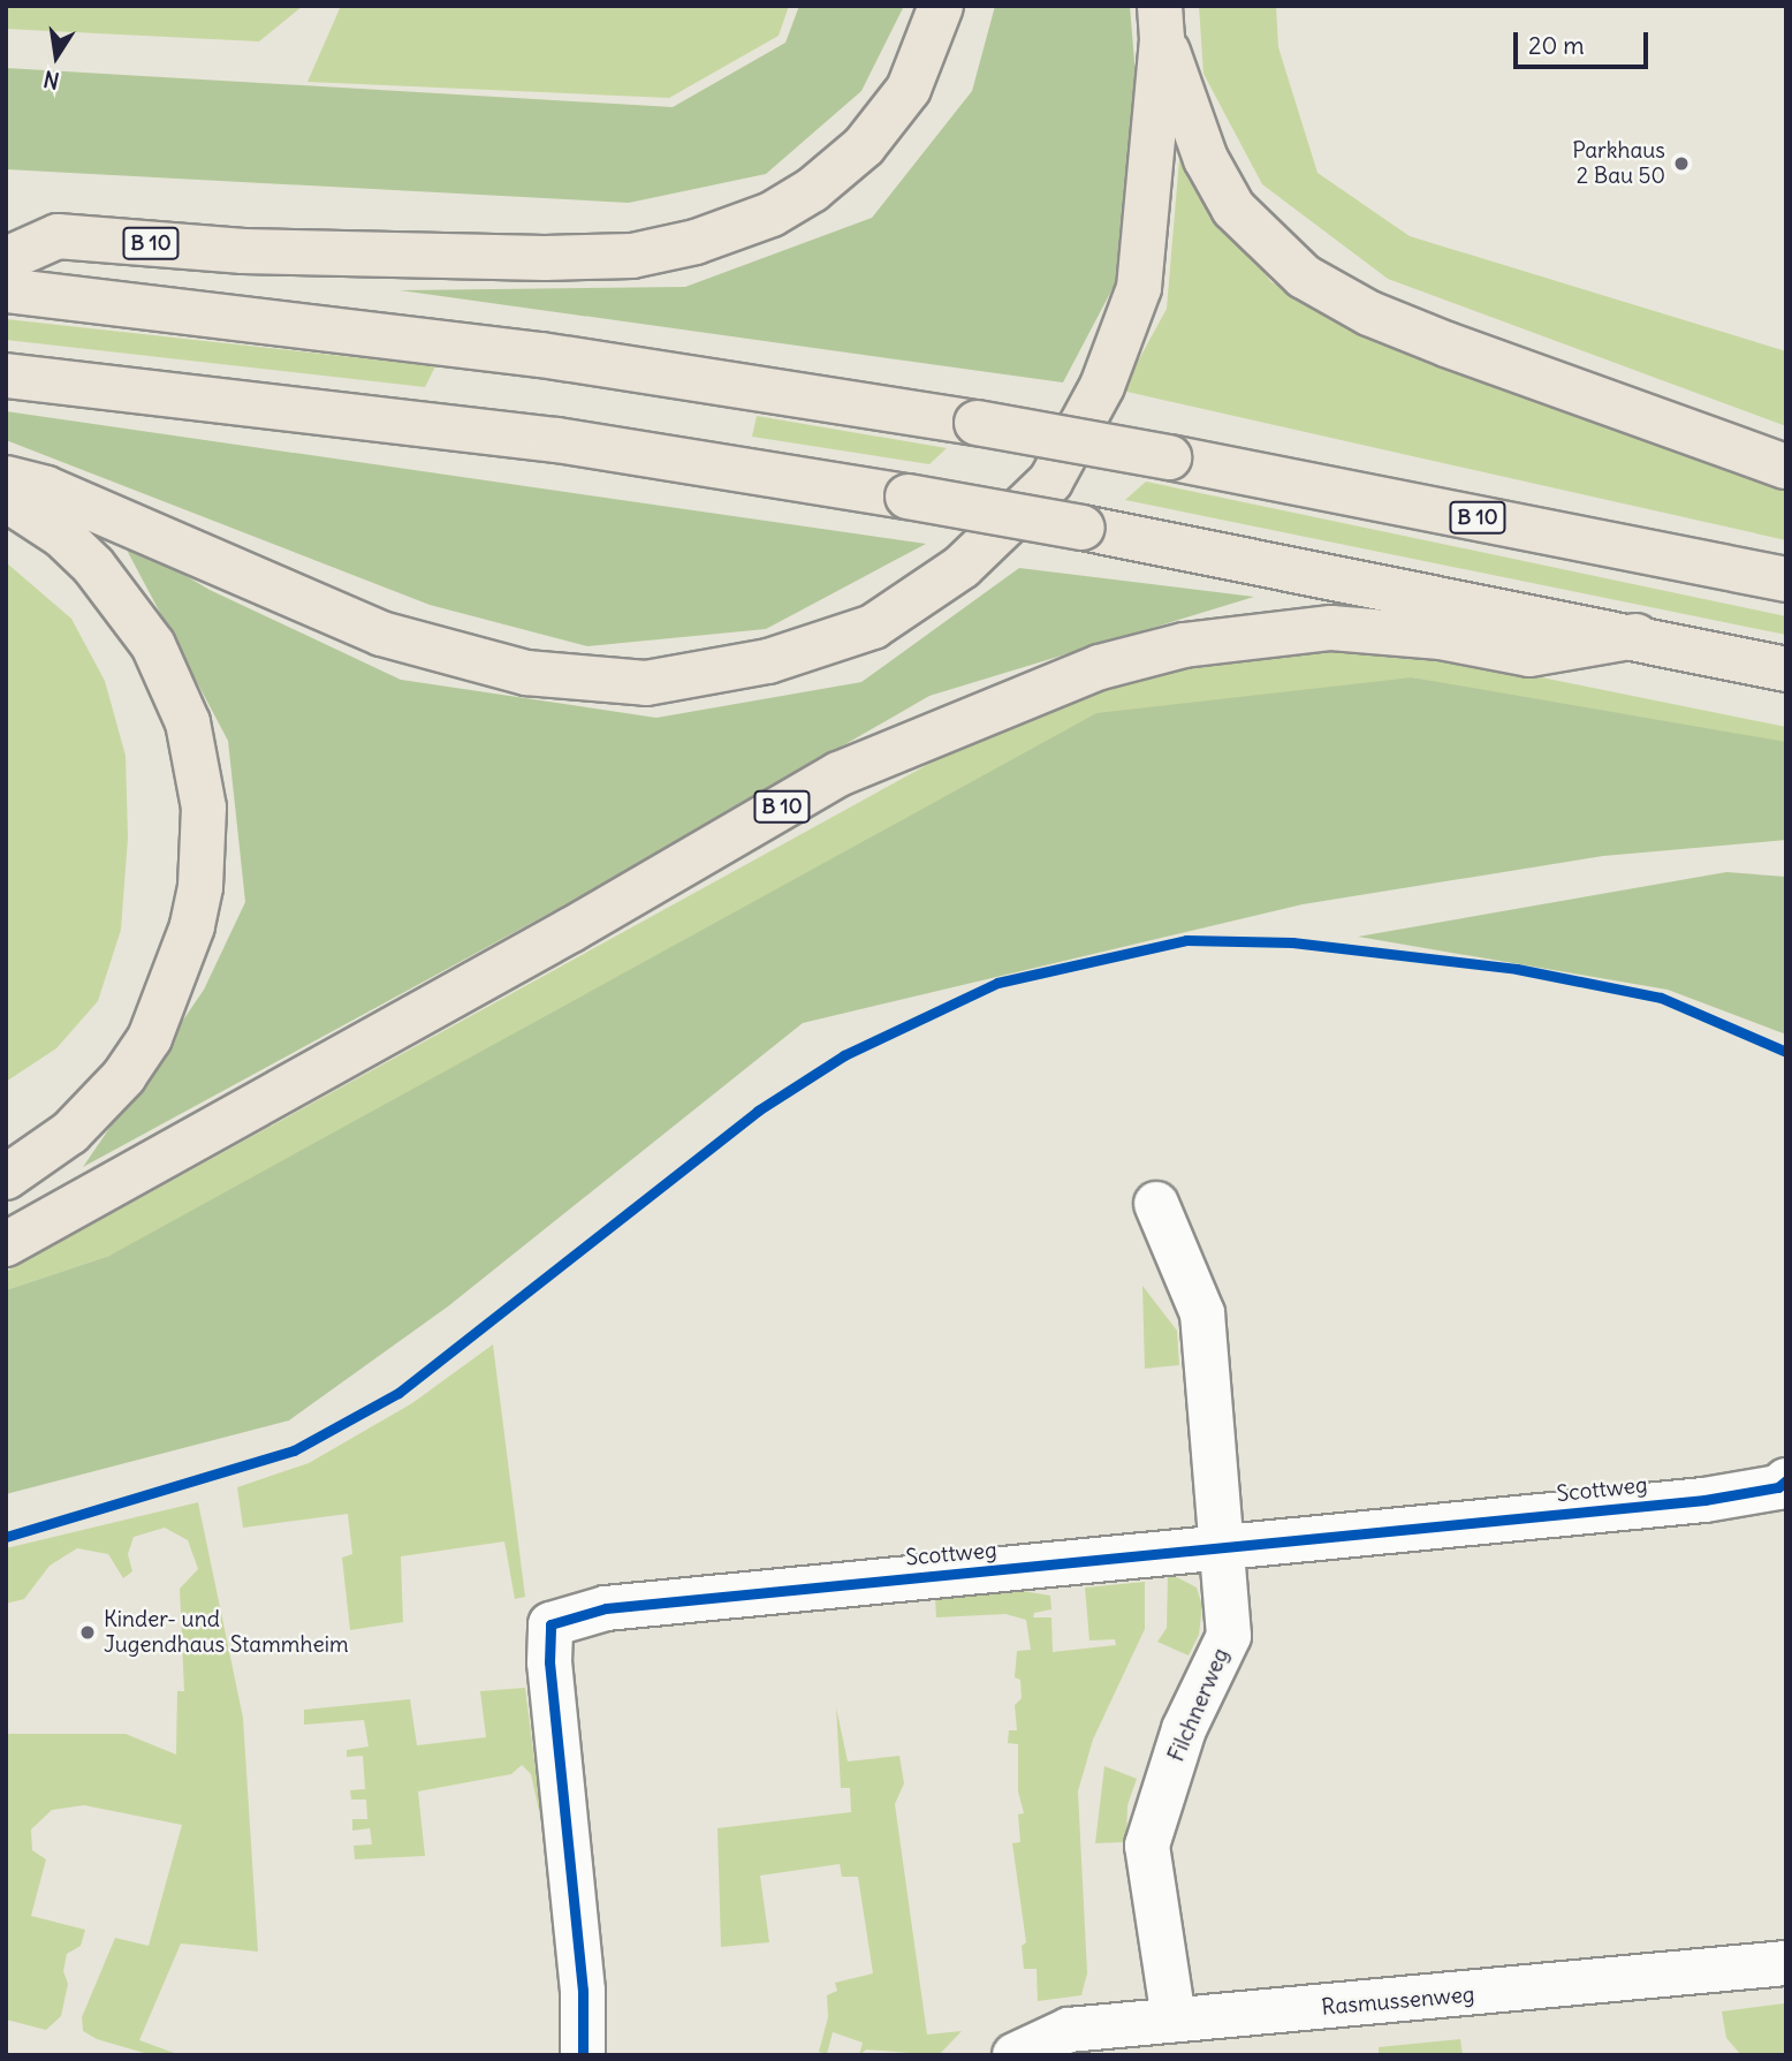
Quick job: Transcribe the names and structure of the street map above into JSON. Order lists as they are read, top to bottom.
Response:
{
  "streets": {
    "highway": ["B 10"],
    "street": ["Scottweg", "Filchnerweg", "Rasmussenweg"]
  },
  "crossings": [
    ["Scottweg", "Filchnerweg"],
    ["Filchnerweg", "Rasmussenweg"]
  ],
  "places": ["Parkhaus 2 Bau 50", "Kinder- und Jugendhaus Stammheim"],
  "scale_bar": "20 m",
  "north": "bottom"
}
